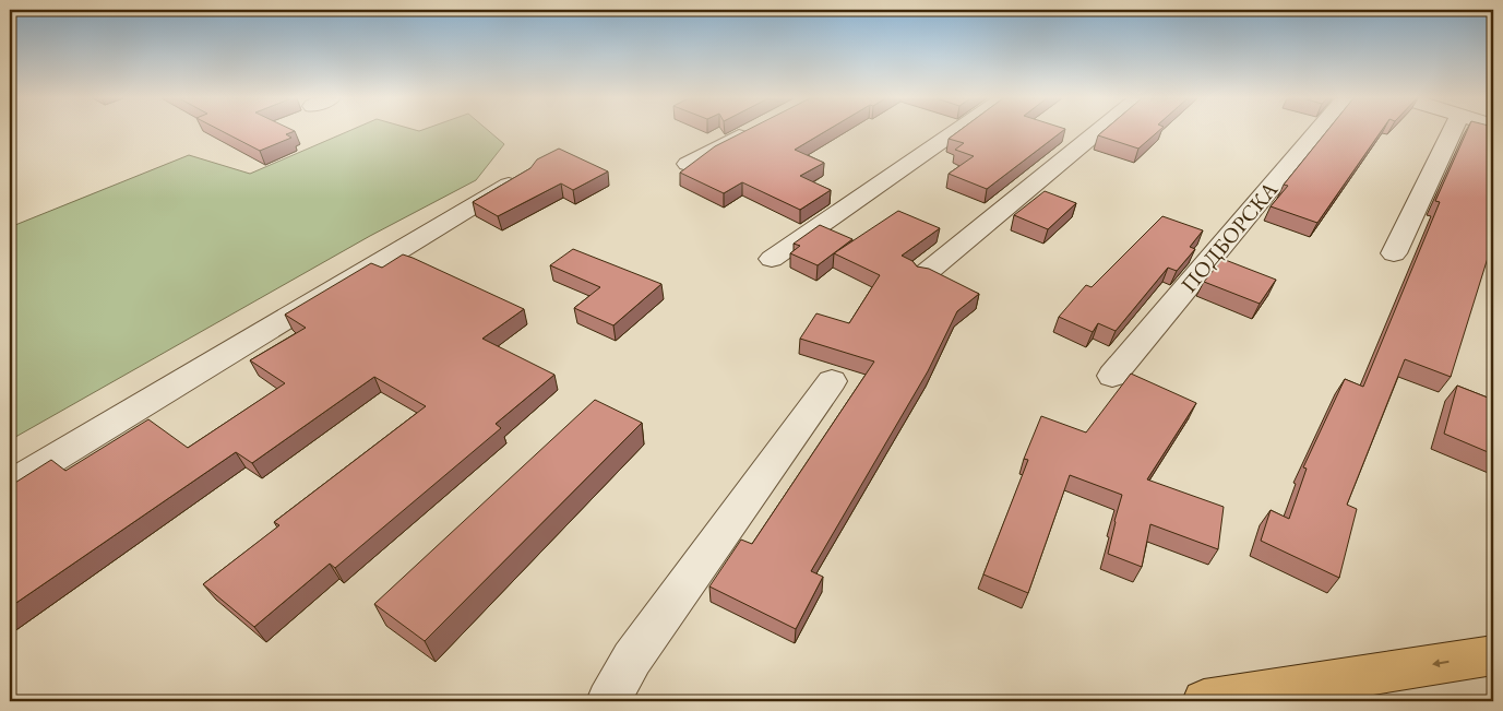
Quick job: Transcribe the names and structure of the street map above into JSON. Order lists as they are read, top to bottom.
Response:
{
  "streets": {
    "street": ["ПОДБОРСКА"]
  }
}
